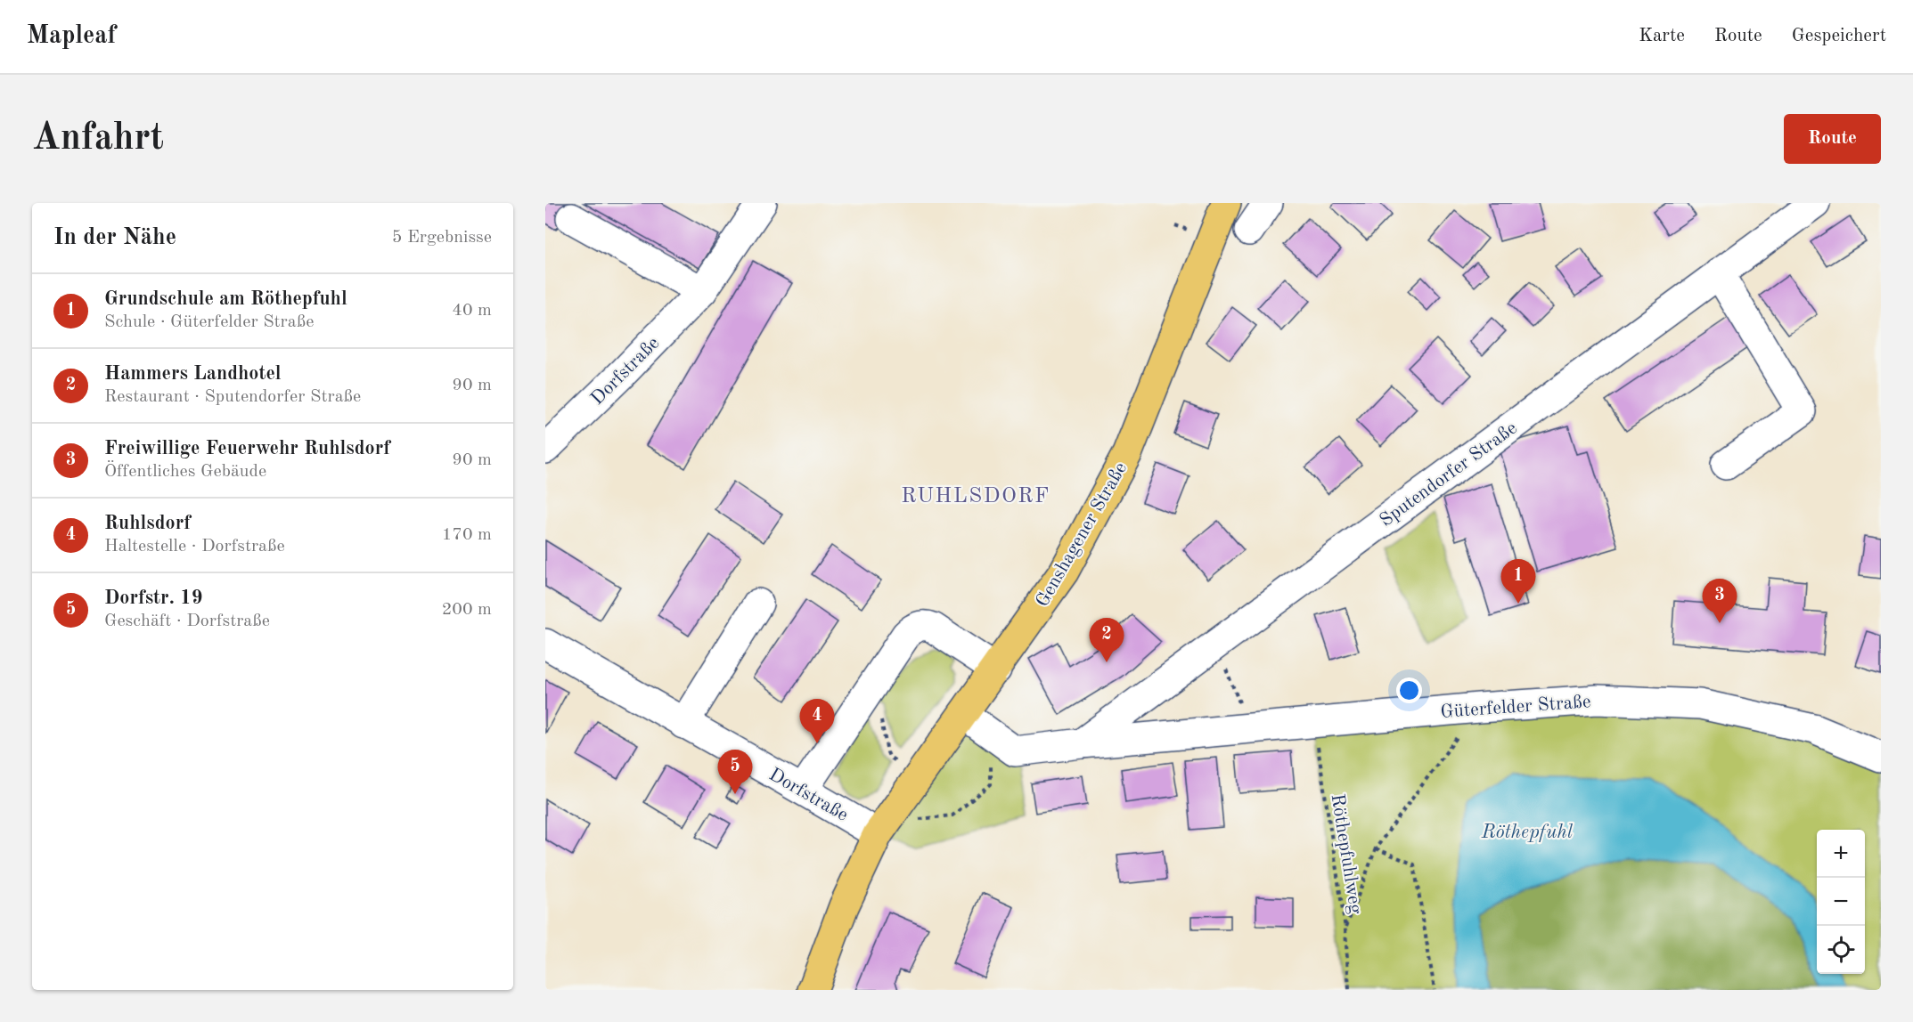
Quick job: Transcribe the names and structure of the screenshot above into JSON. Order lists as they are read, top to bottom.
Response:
{
  "streets": {
    "main road": ["Genshagener Straße"],
    "street": ["Dorfstraße", "Sputendorfer Straße", "Güterfelder Straße"],
    "path": ["Röthepfuhlweg"]
  },
  "crossings": [
    ["Dorfstraße", "Genshagener Straße"],
    ["Sputendorfer Straße", "Güterfelder Straße"],
    ["Genshagener Straße", "Güterfelder Straße"],
    ["Güterfelder Straße", "Röthepfuhlweg"]
  ],
  "districts": ["RUHLSDORF"],
  "water": ["Röthepfuhl"],
  "page": {
    "header": "Mapleaf",
    "nav": ["Karte", "Route", "Gespeichert"],
    "buttons": "Route",
    "title": "Anfahrt",
    "heading": ["In der Nähe", "5 Ergebnisse"],
    "list": [
      {
        "mark": "1",
        "name": "Grundschule am Röthepfuhl",
        "note": "Schule · Güterfelder Straße",
        "value": "40 m"
      },
      {
        "mark": "2",
        "name": "Hammers Landhotel",
        "note": "Restaurant · Sputendorfer Straße",
        "value": "90 m"
      },
      {
        "mark": "3",
        "name": "Freiwillige Feuerwehr Ruhlsdorf",
        "note": "Öffentliches Gebäude",
        "value": "90 m"
      },
      {
        "mark": "4",
        "name": "Ruhlsdorf",
        "note": "Haltestelle · Dorfstraße",
        "value": "170 m"
      },
      {
        "mark": "5",
        "name": "Dorfstr. 19",
        "note": "Geschäft · Dorfstraße",
        "value": "200 m"
      }
    ],
    "pins": [
      "1",
      "3",
      "2",
      "4",
      "5"
    ],
    "map_buttons": ["+", "−"]
  }
}
